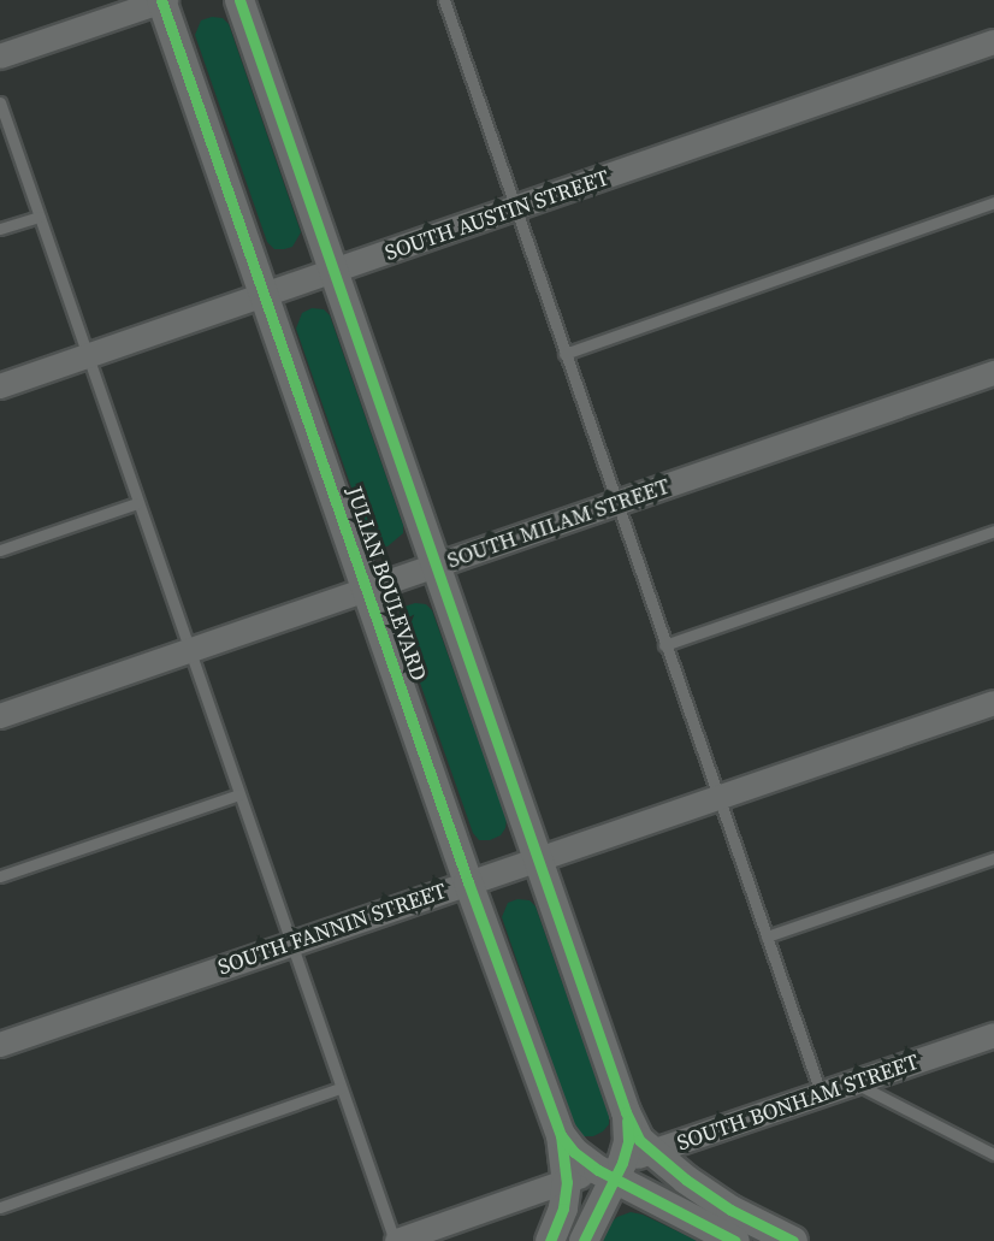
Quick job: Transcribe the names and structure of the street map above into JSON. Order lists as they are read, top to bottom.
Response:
{
  "streets": {
    "street": [
      "SOUTH AUSTIN STREET",
      "SOUTH MILAM STREET",
      "JULIAN BOULEVARD",
      "SOUTH FANNIN STREET",
      "SOUTH BONHAM STREET"
    ]
  },
  "crossings": [
    ["SOUTH AUSTIN STREET", "JULIAN BOULEVARD"],
    ["SOUTH MILAM STREET", "JULIAN BOULEVARD"],
    ["JULIAN BOULEVARD", "SOUTH FANNIN STREET"],
    ["JULIAN BOULEVARD", "SOUTH BONHAM STREET"]
  ]
}
